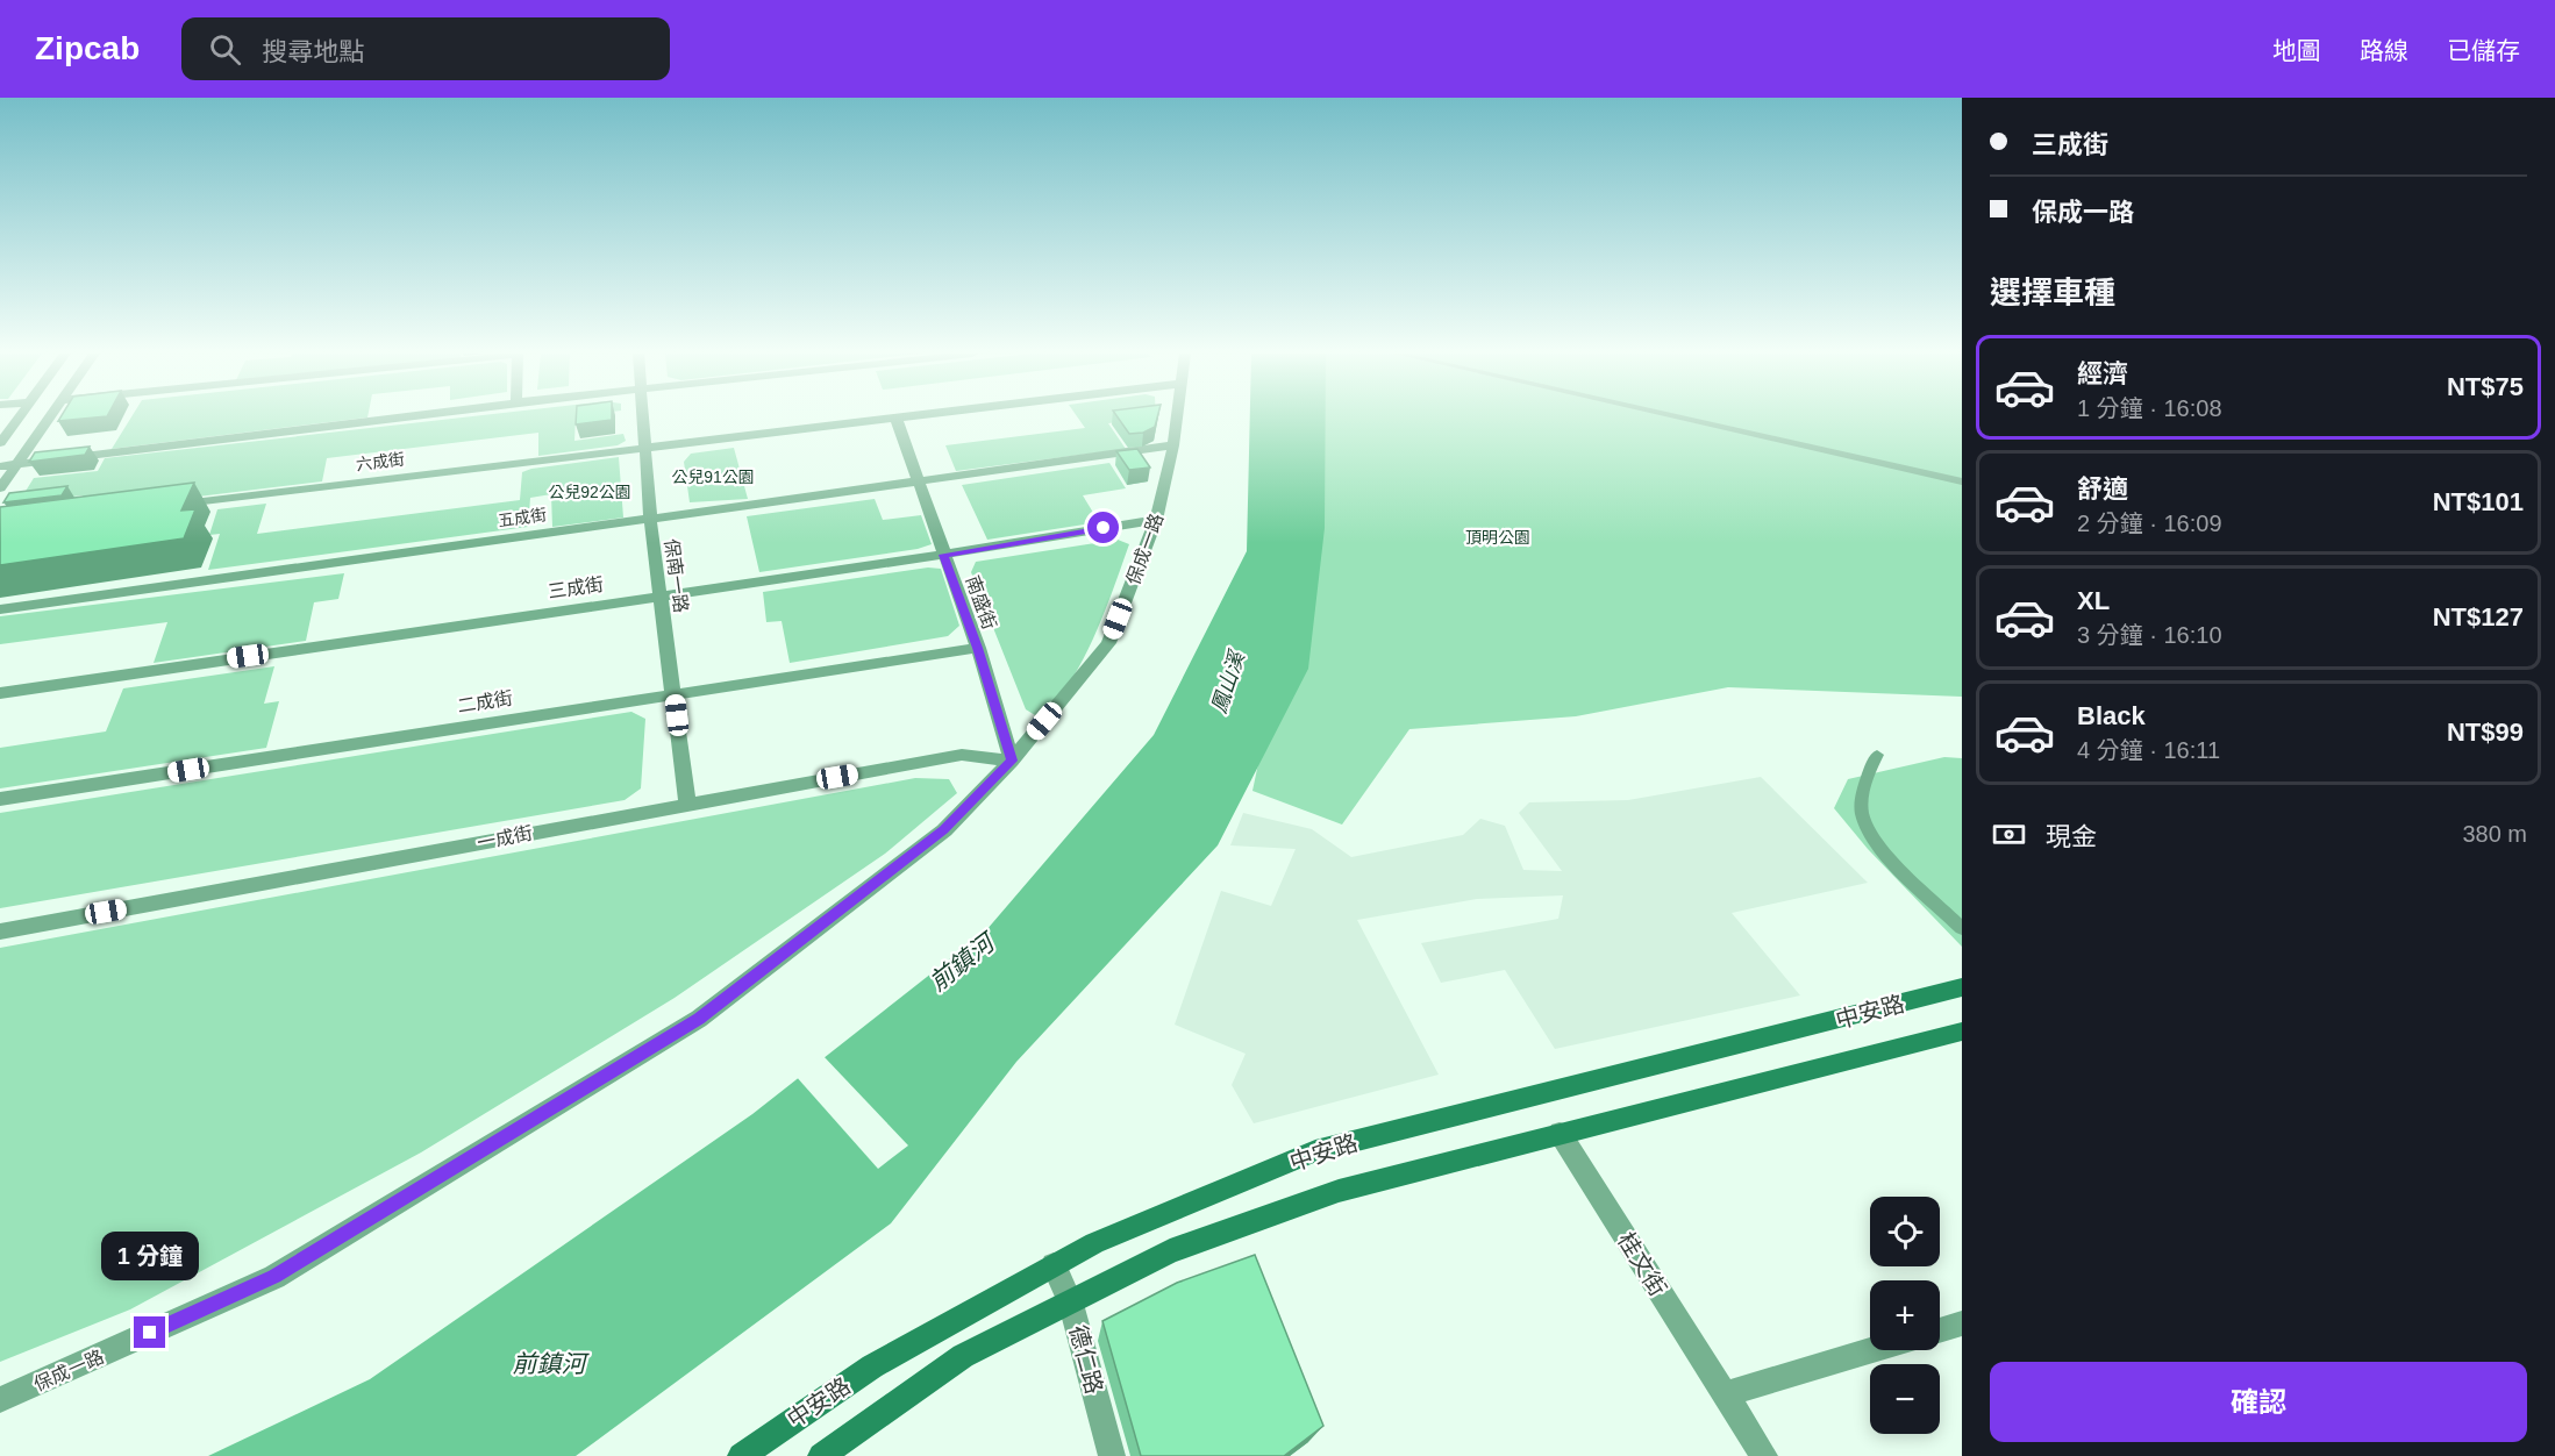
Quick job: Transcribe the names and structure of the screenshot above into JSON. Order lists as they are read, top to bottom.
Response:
{
  "streets": {
    "street": [
      "六成街",
      "五成街",
      "保成一路",
      "保南一路",
      "三成街",
      "南盛街",
      "二成街",
      "一成街",
      "中安路",
      "桂文街",
      "德仁路"
    ]
  },
  "crossings": [
    ["六成街", "保南一路"],
    ["六成街", "南盛街"],
    ["五成街", "保成一路"],
    ["五成街", "保南一路"],
    ["五成街", "南盛街"],
    ["保成一路", "三成街"],
    ["保成一路", "南盛街"],
    ["保成一路", "一成街"],
    ["保南一路", "三成街"],
    ["保南一路", "二成街"],
    ["保南一路", "一成街"],
    ["三成街", "南盛街"],
    ["南盛街", "二成街"],
    ["南盛街", "一成街"],
    ["中安路", "桂文街"],
    ["中安路", "德仁路"]
  ],
  "water": ["鳳山溪", "前鎮河"],
  "parks": ["公兒91公園", "公兒92公園", "頂明公園"],
  "page": {
    "header": "Zipcab",
    "search": "搜尋地點",
    "nav": ["地圖", "路線", "已儲存"],
    "banner": ["三成街", "保成一路"],
    "heading": "選擇車種",
    "list": [
      {
        "name": "經濟",
        "note": "1 分鐘 · 16:08",
        "value": "NT$75"
      },
      {
        "name": "舒適",
        "note": "2 分鐘 · 16:09",
        "value": "NT$101"
      },
      {
        "name": "XL",
        "note": "3 分鐘 · 16:10",
        "value": "NT$127"
      },
      {
        "name": "Black",
        "note": "4 分鐘 · 16:11",
        "value": "NT$99"
      }
    ],
    "pay": ["現金", "380 m"],
    "map_buttons": ["+", "−"],
    "bubble": "1 分鐘",
    "buttons": "確認"
  }
}
